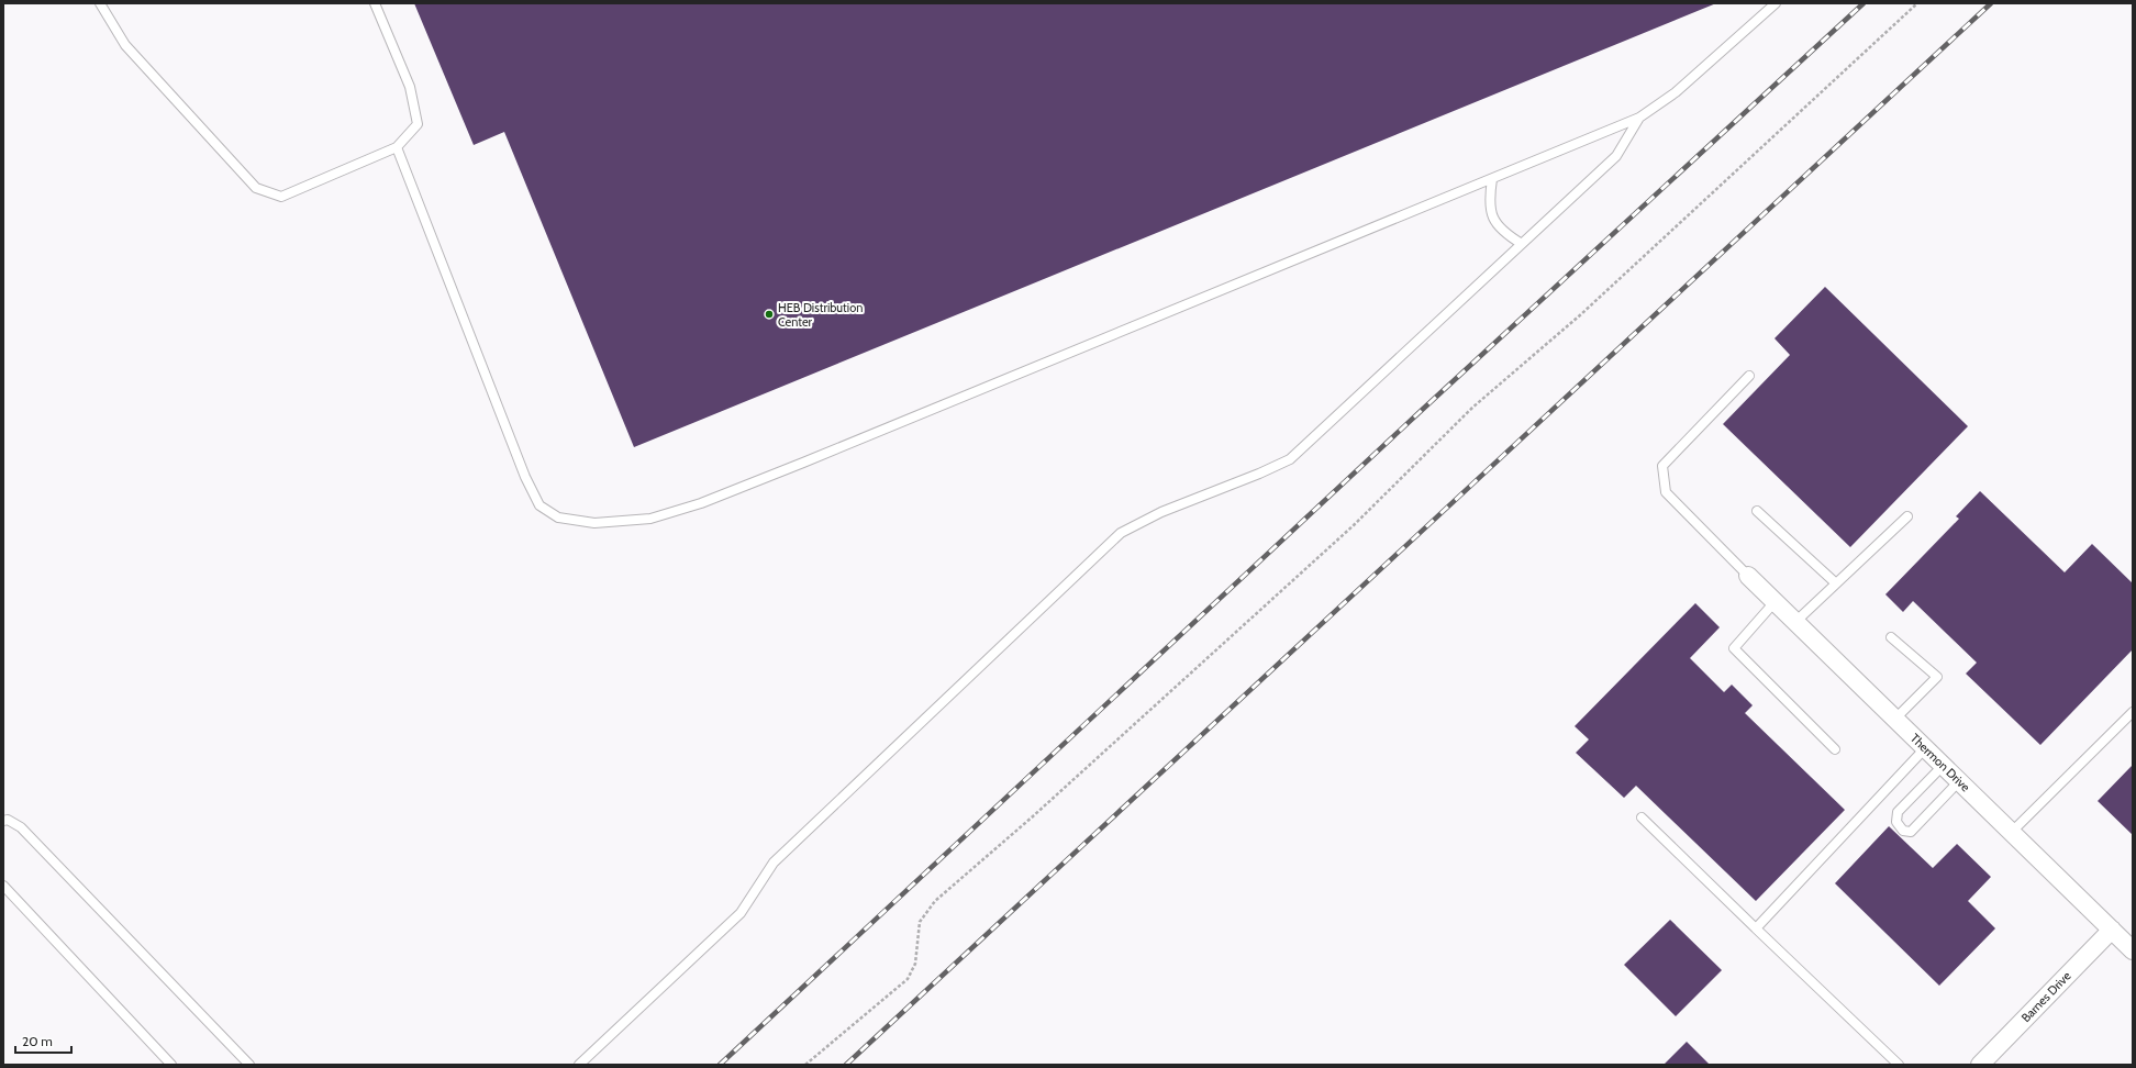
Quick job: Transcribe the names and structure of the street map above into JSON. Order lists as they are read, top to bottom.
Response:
{
  "streets": {
    "street": ["Thermon Drive", "Barnes Drive"]
  },
  "crossings": [
    ["Thermon Drive", "Barnes Drive"]
  ],
  "places": ["HEB Distribution Center"],
  "scale_bar": "20 m"
}
